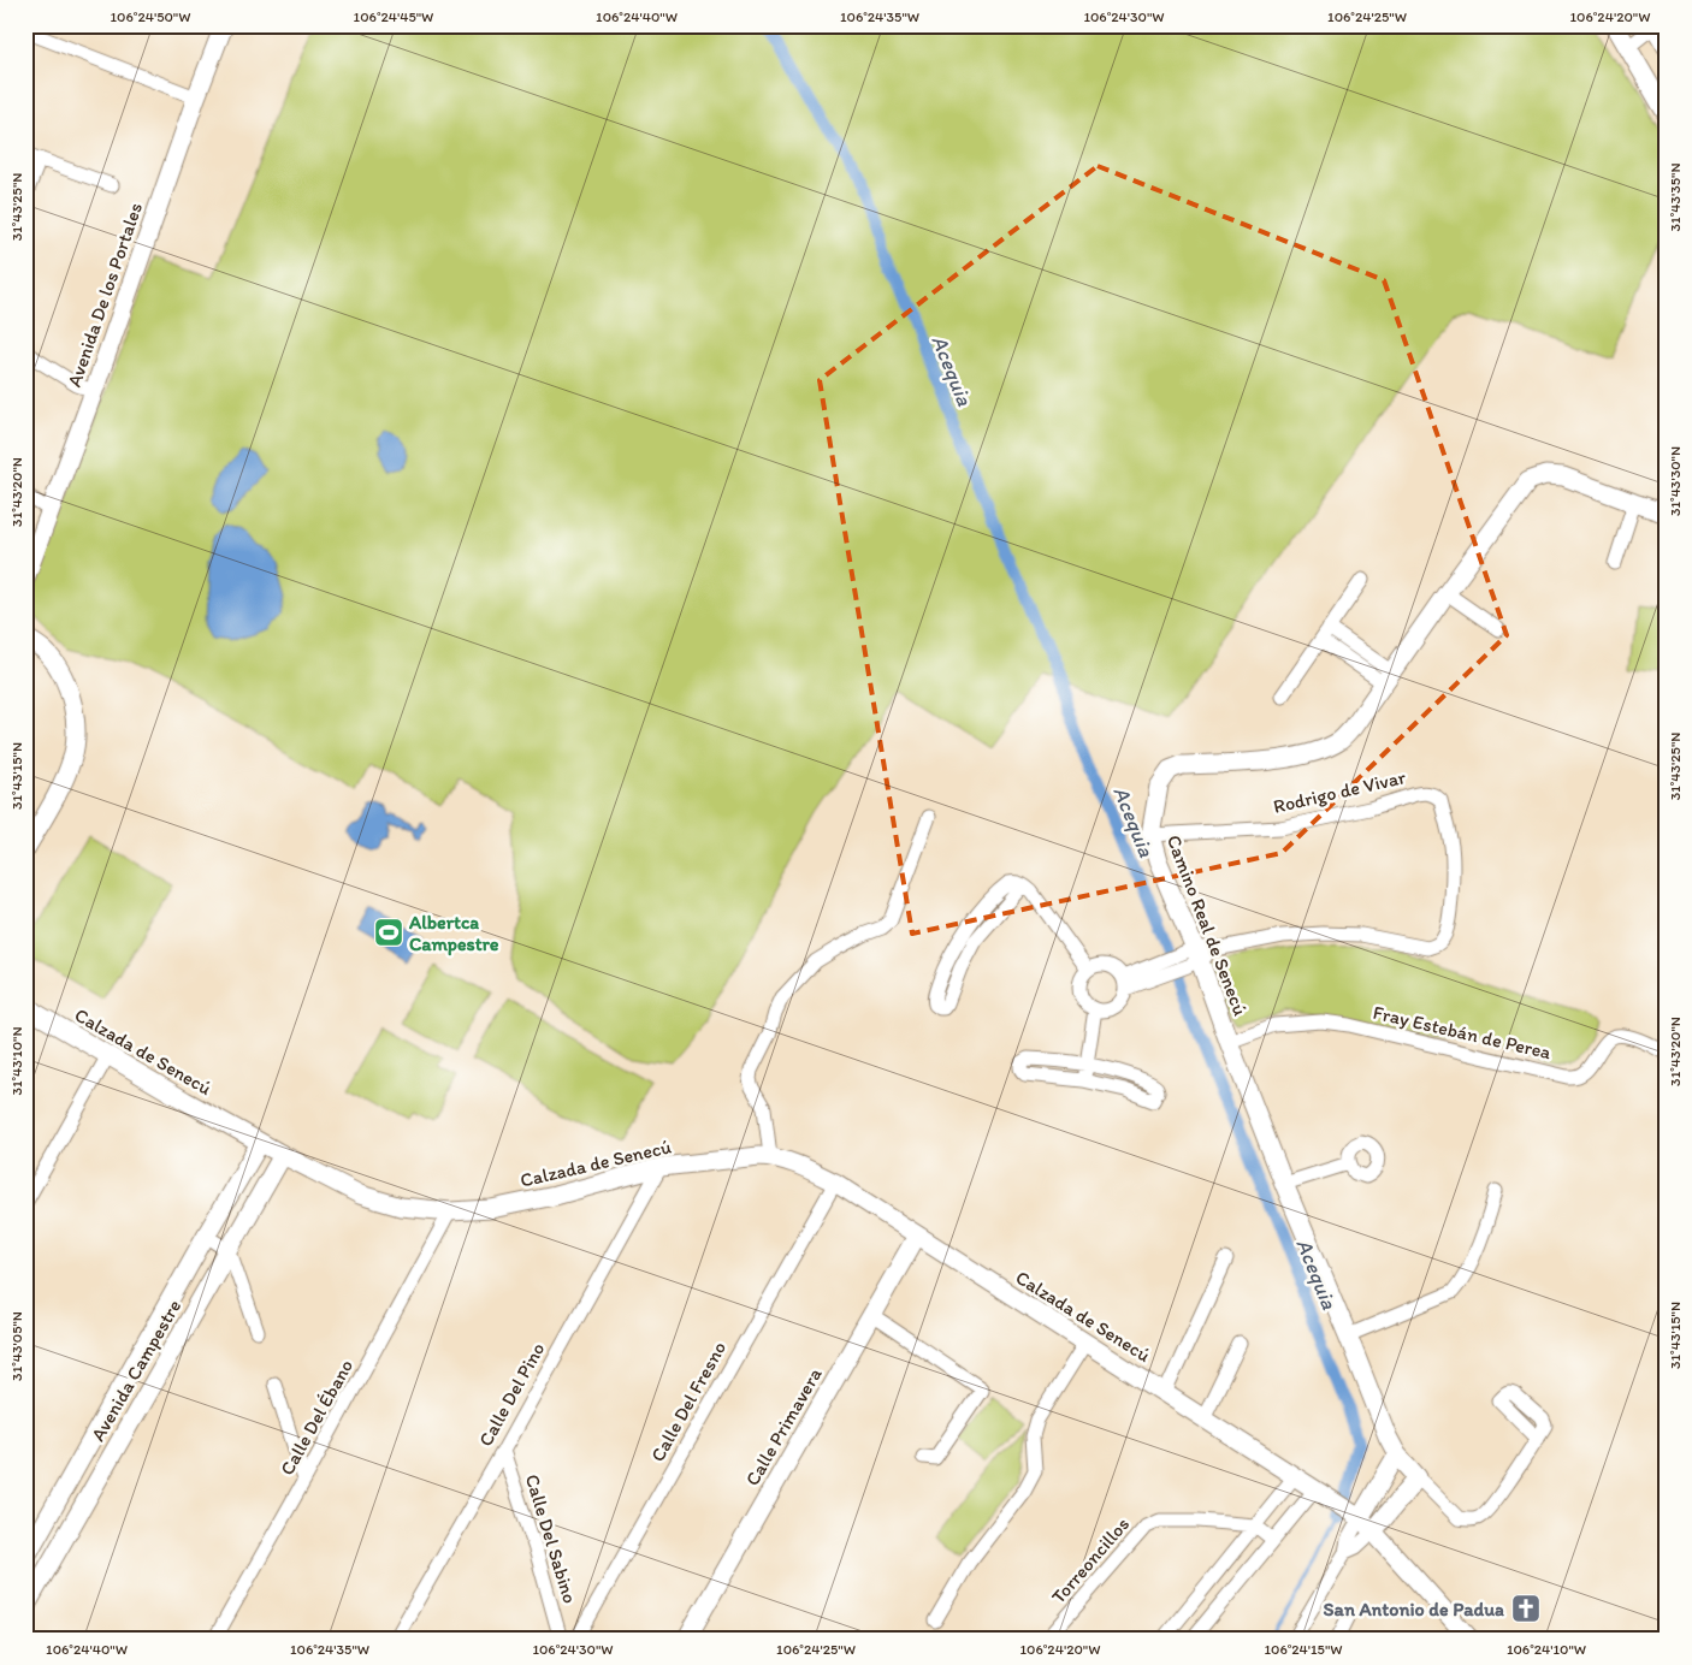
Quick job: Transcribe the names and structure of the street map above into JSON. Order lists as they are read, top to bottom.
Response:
{
  "streets": {
    "street": [
      "Avenida De los Portales",
      "Rodrigo de Vivar",
      "Camino Real de Senecú",
      "Fray Estebán de Perea",
      "Calzada de Senecú",
      "Avenida Campestre",
      "Calle Del Pino",
      "Calle Del Fresno",
      "Calle Del Ébano",
      "Calle Primavera",
      "Calle Del Sabino",
      "Torreoncillos"
    ]
  },
  "crossings": [
    ["Rodrigo de Vivar", "Camino Real de Senecú"],
    ["Camino Real de Senecú", "Fray Estebán de Perea"],
    ["Calzada de Senecú", "Avenida Campestre"],
    ["Calzada de Senecú", "Calle Del Pino"],
    ["Calzada de Senecú", "Calle Del Fresno"],
    ["Calzada de Senecú", "Calle Del Ébano"],
    ["Calzada de Senecú", "Calle Primavera"],
    ["Calle Del Pino", "Calle Del Sabino"]
  ],
  "water": ["Acequia"],
  "places": {
    "sports": ["Albertca Campestre"],
    "church": ["San Antonio de Padua"]
  },
  "coordinates": [
    "106°24'50\"W",
    "106°24'45\"W",
    "106°24'40\"W",
    "106°24'35\"W",
    "106°24'30\"W",
    "106°24'25\"W",
    "106°24'20\"W",
    "31°43'35\"N",
    "31°43'25\"N",
    "31°43'30\"N",
    "31°43'20\"N",
    "31°43'15\"N",
    "31°43'10\"N",
    "31°43'05\"N",
    "106°24'15\"W",
    "106°24'10\"W"
  ]
}
